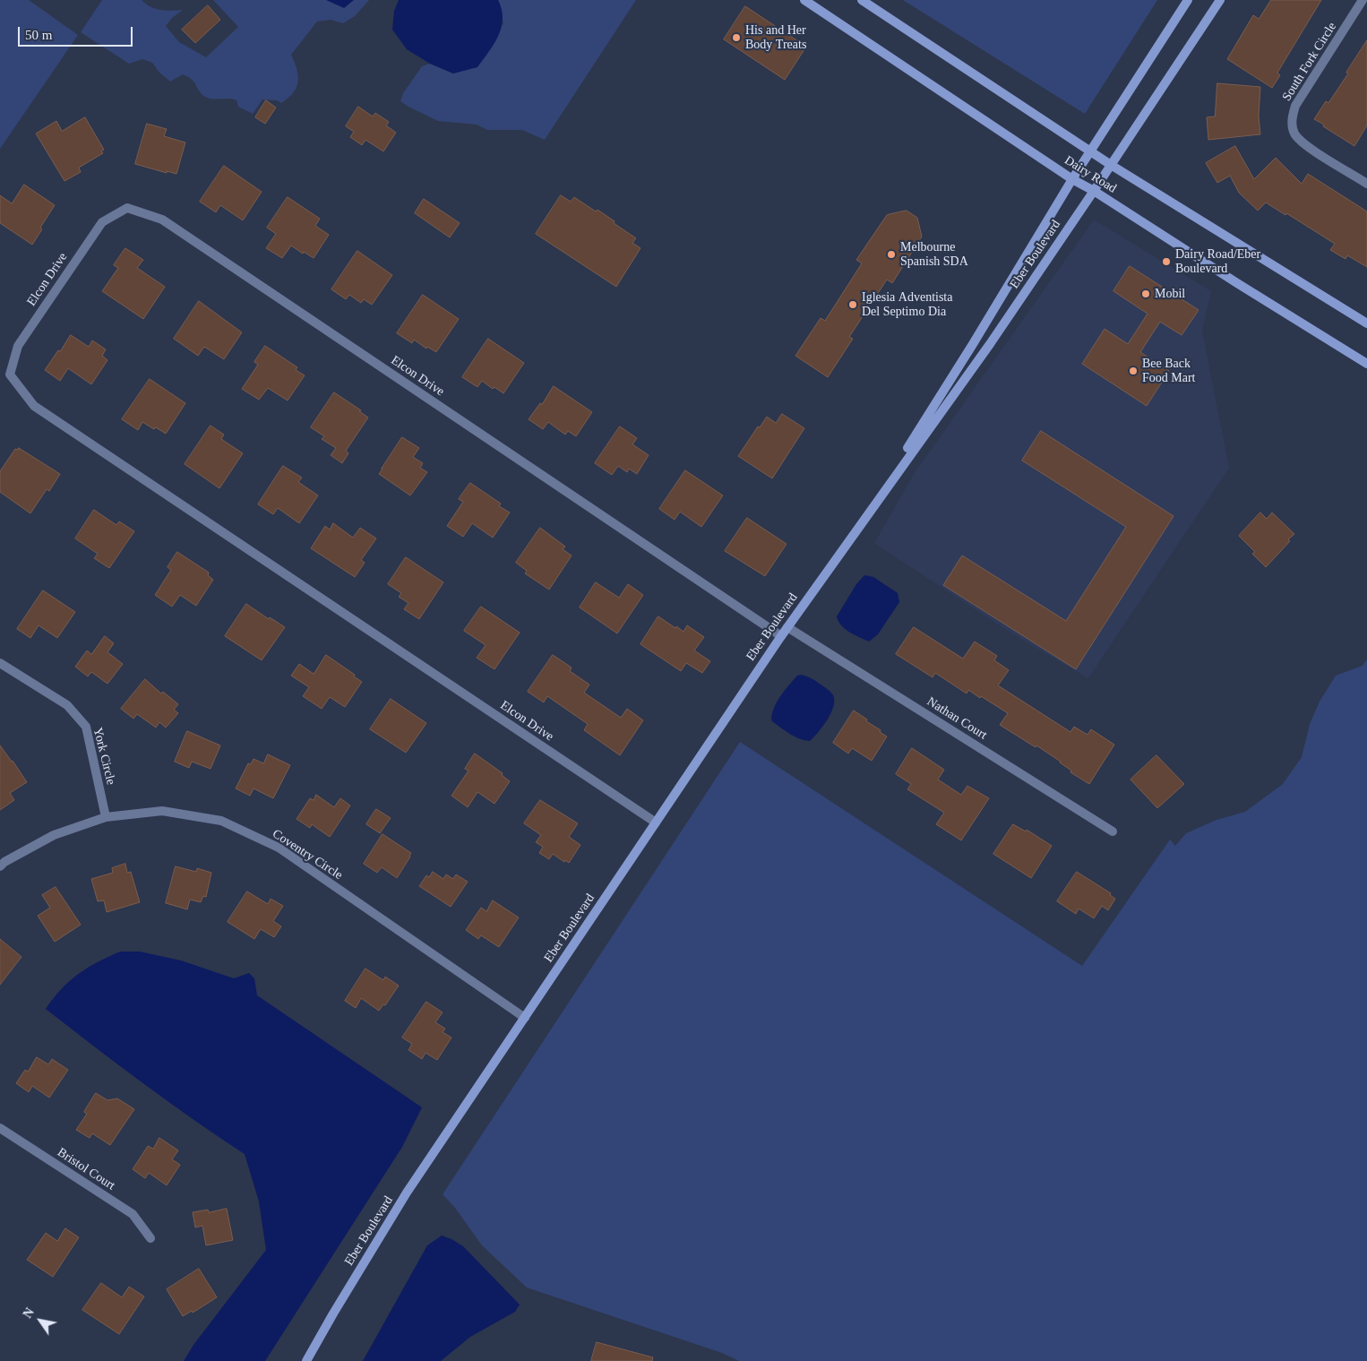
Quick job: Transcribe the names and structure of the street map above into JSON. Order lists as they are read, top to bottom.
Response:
{
  "streets": {
    "street": [
      "South Fork Circle",
      "Dairy Road",
      "Eber Boulevard",
      "Elcon Drive",
      "Nathan Court",
      "York Circle",
      "Coventry Circle",
      "Bristol Court"
    ]
  },
  "crossings": [
    ["Dairy Road", "Eber Boulevard"],
    ["Eber Boulevard", "Elcon Drive"],
    ["Eber Boulevard", "Nathan Court"],
    ["Eber Boulevard", "Coventry Circle"],
    ["York Circle", "Coventry Circle"]
  ],
  "places": [
    "His and Her Body Treats",
    "Melbourne Spanish SDA",
    "Dairy Road/Eber Boulevard",
    "Mobil",
    "Iglesia Adventista Del Septimo Dia",
    "Bee Back Food Mart"
  ],
  "scale_bar": "50 m",
  "north": "top left"
}
